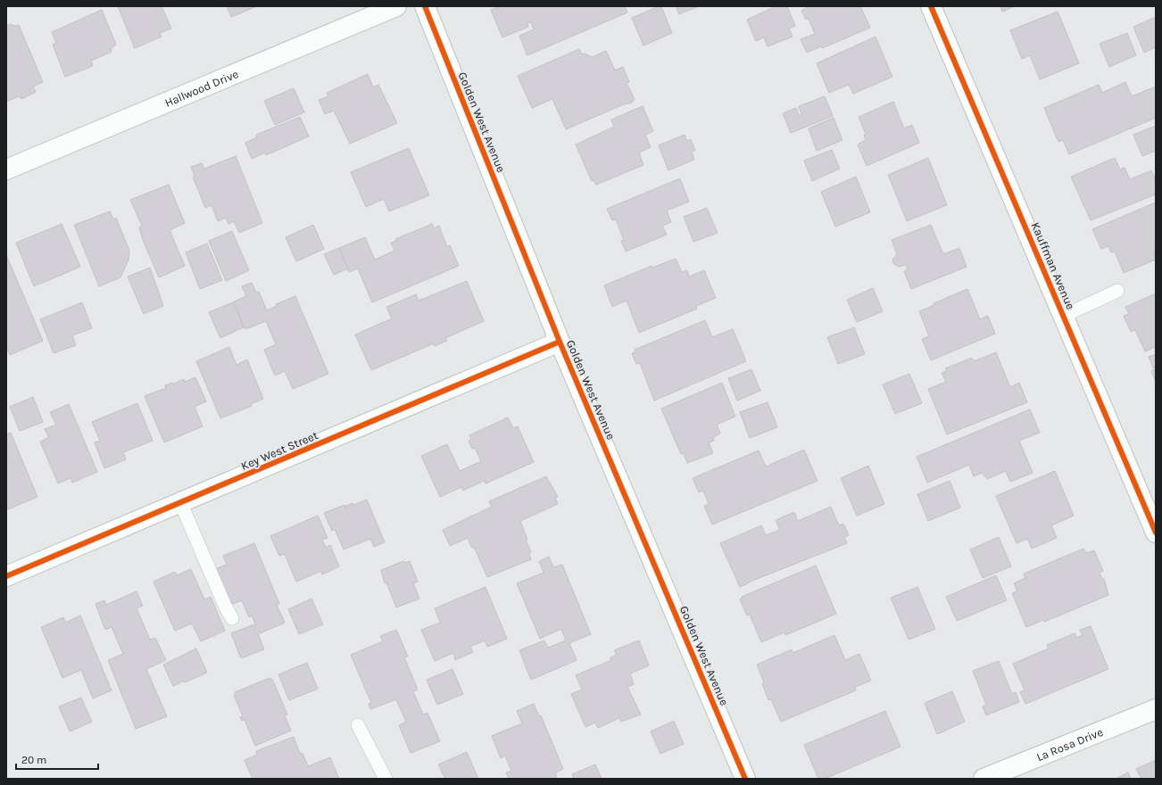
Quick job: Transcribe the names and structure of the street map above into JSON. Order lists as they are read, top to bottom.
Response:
{
  "streets": {
    "street": [
      "Hallwood Drive",
      "Golden West Avenue",
      "Kauffman Avenue",
      "Key West Street",
      "La Rosa Drive"
    ]
  },
  "crossings": [
    ["Golden West Avenue", "Key West Street"]
  ],
  "scale_bar": "20 m"
}
